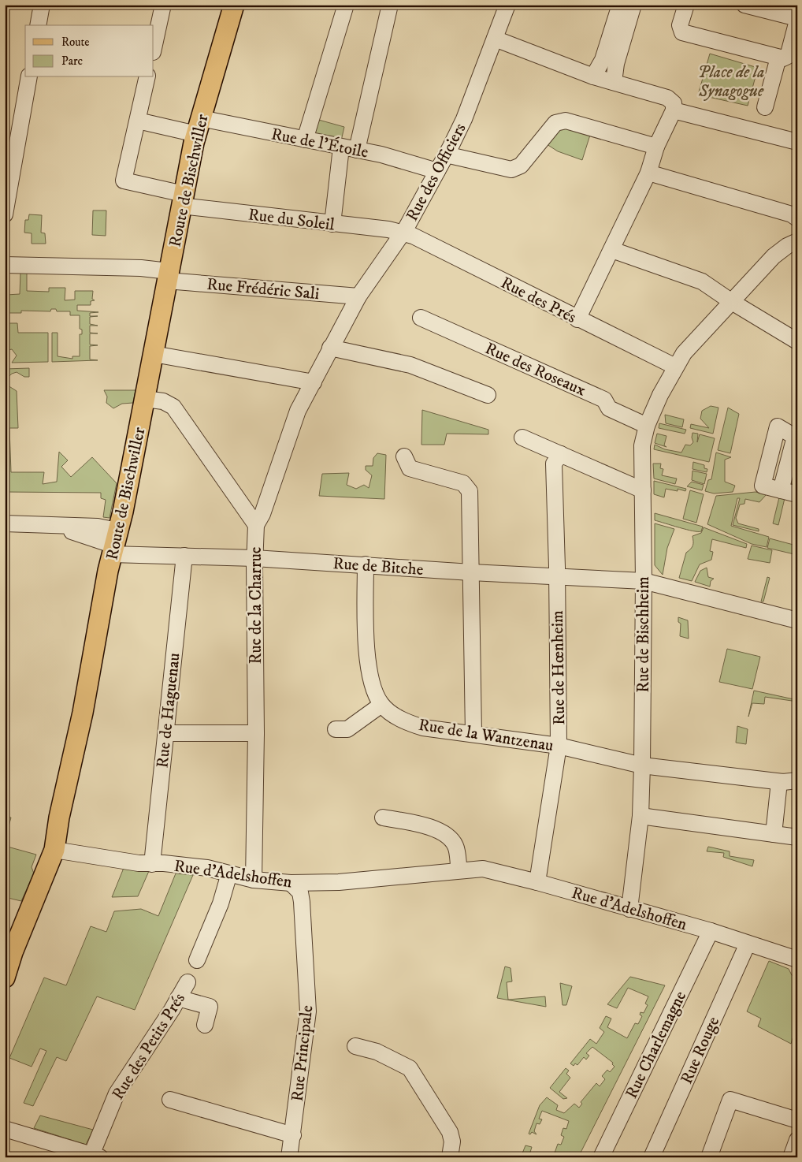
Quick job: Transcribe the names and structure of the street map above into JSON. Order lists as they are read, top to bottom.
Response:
{
  "streets": {
    "main road": ["Route de Bischwiller"],
    "street": [
      "Rue de l'Étoile",
      "Rue des Officiers",
      "Rue du Soleil",
      "Rue Frédéric Sali",
      "Rue des Prés",
      "Rue des Roseaux",
      "Rue de Bitche",
      "Rue de la Charrue",
      "Rue de Bischheim",
      "Rue de Hœnheim",
      "Rue de Haguenau",
      "Rue de la Wantzenau",
      "Rue d'Adelshoffen",
      "Rue Charlemagne",
      "Rue des Petits Prés",
      "Rue Rouge",
      "Rue Principale"
    ]
  },
  "crossings": [
    ["Rue de l'Étoile", "Rue des Officiers"],
    ["Rue de l'Étoile", "Route de Bischwiller"],
    ["Rue de l'Étoile", "Rue du Soleil"],
    ["Rue des Officiers", "Rue du Soleil"],
    ["Rue des Officiers", "Rue Frédéric Sali"],
    ["Rue des Officiers", "Rue des Prés"],
    ["Rue des Officiers", "Rue de la Charrue"],
    ["Route de Bischwiller", "Rue du Soleil"],
    ["Route de Bischwiller", "Rue Frédéric Sali"],
    ["Route de Bischwiller", "Rue de Bitche"],
    ["Route de Bischwiller", "Rue d'Adelshoffen"],
    ["Rue du Soleil", "Rue des Prés"],
    ["Rue des Prés", "Rue de Bischheim"],
    ["Rue des Roseaux", "Rue de Bischheim"],
    ["Rue de Bitche", "Rue de la Charrue"],
    ["Rue de Bitche", "Rue de Bischheim"],
    ["Rue de Bitche", "Rue de Hœnheim"],
    ["Rue de Bitche", "Rue de Haguenau"],
    ["Rue de Bitche", "Rue de la Wantzenau"],
    ["Rue de la Charrue", "Rue d'Adelshoffen"],
    ["Rue de Bischheim", "Rue de la Wantzenau"],
    ["Rue de Bischheim", "Rue d'Adelshoffen"],
    ["Rue de Hœnheim", "Rue de la Wantzenau"],
    ["Rue de Hœnheim", "Rue d'Adelshoffen"],
    ["Rue de Haguenau", "Rue d'Adelshoffen"],
    ["Rue d'Adelshoffen", "Rue Charlemagne"],
    ["Rue d'Adelshoffen", "Rue Rouge"],
    ["Rue d'Adelshoffen", "Rue Principale"]
  ],
  "parks": ["Place de la Synagogue"],
  "legend": ["Route", "Parc"]
}
